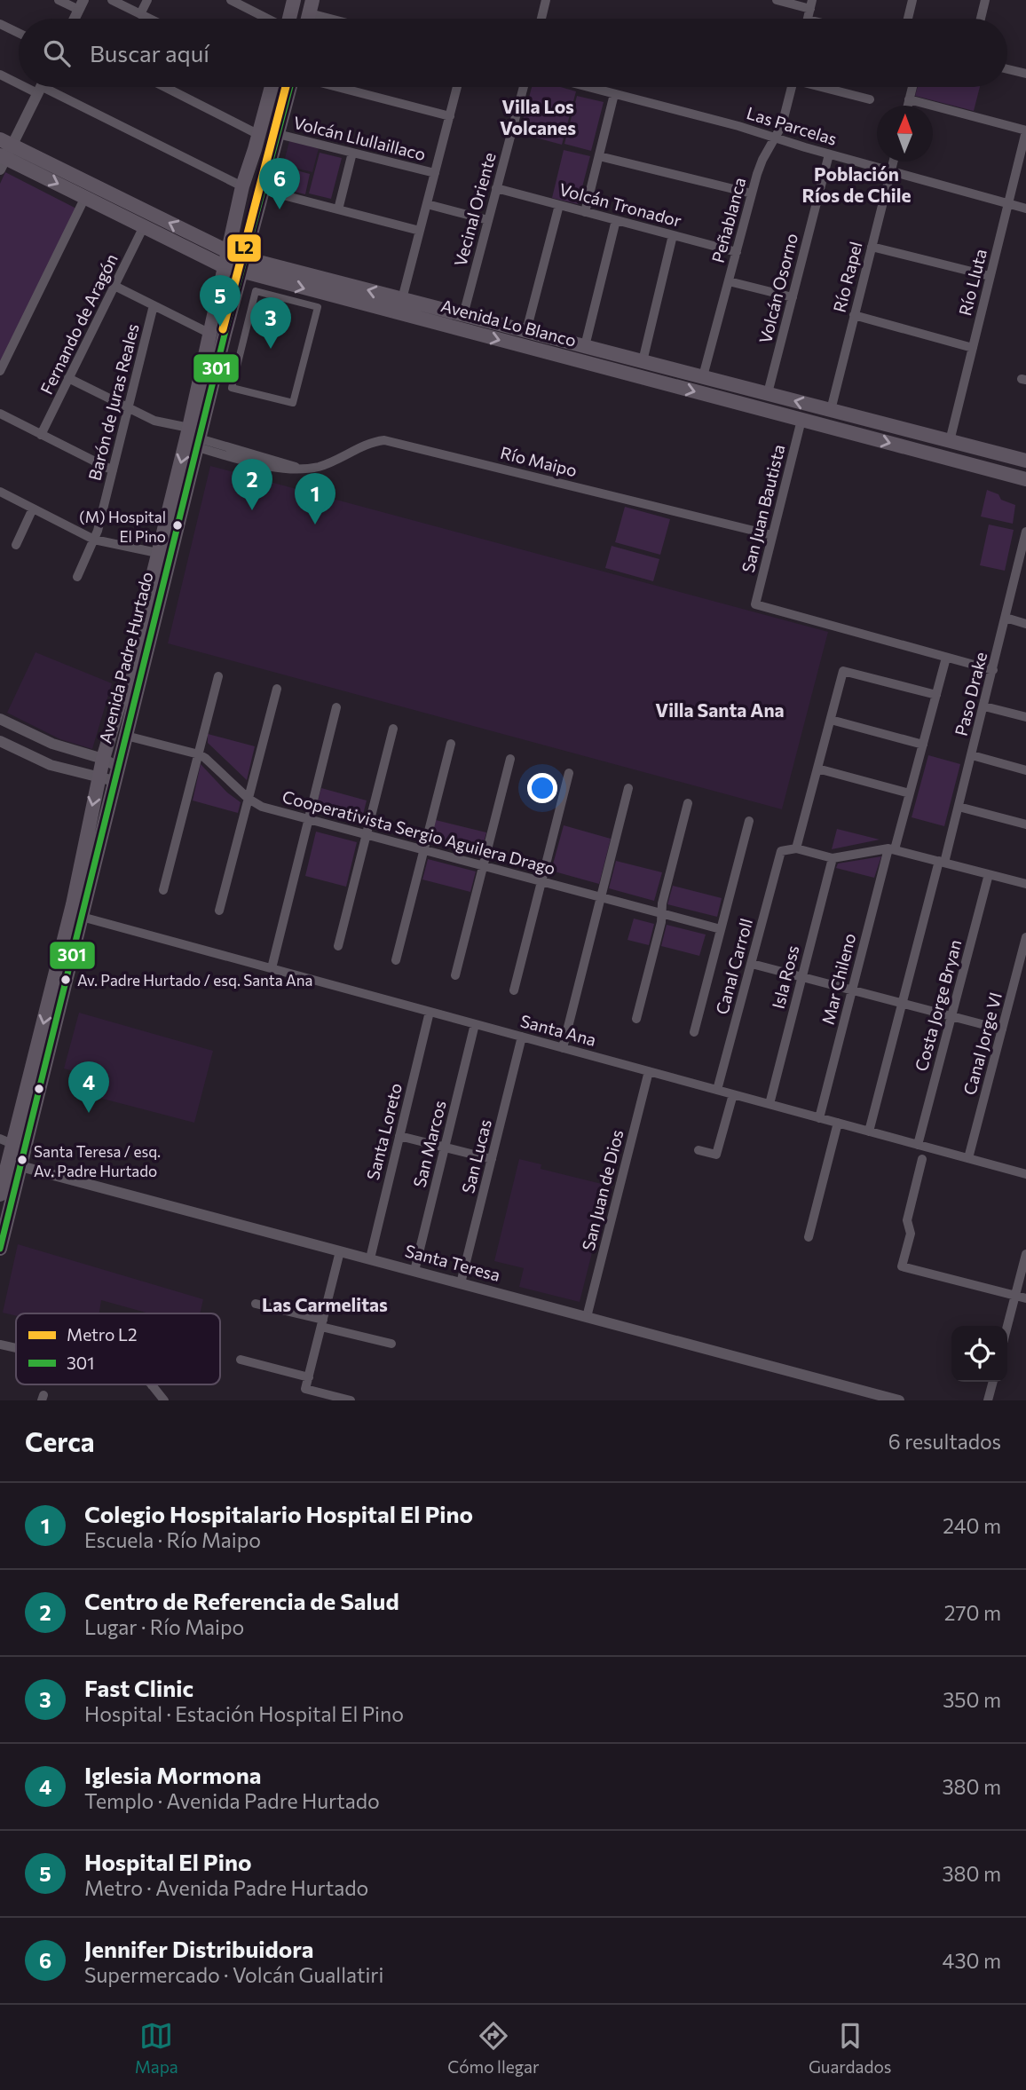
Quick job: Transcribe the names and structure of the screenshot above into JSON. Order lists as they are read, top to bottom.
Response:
{
  "streets": {
    "main road": ["Avenida Lo Blanco", "Avenida Padre Hurtado"],
    "street": [
      "Las Parcelas",
      "Volcán Llullaillaco",
      "Volcán Tronador",
      "Vecinal Oriente",
      "Peñablanca",
      "Río Rapel",
      "Río Lluta",
      "Volcán Osorno",
      "Fernando de Aragón",
      "Barón de Juras Reales",
      "Río Maipo",
      "San Juan Bautista",
      "Paso Drake",
      "Cooperativista Sergio Aguilera Drago",
      "Canal Carroll",
      "Isla Ross",
      "Mar Chileno",
      "Costa Jorge Bryan",
      "Santa Ana",
      "Canal Jorge VI",
      "Santa Loreto",
      "San Marcos",
      "San Lucas",
      "San Juan de Dios",
      "Santa Teresa"
    ]
  },
  "crossings": [
    ["Las Parcelas", "Peñablanca"],
    ["Las Parcelas", "Río Rapel"],
    ["Las Parcelas", "Río Lluta"],
    ["Las Parcelas", "Volcán Osorno"],
    ["Volcán Llullaillaco", "Avenida Padre Hurtado"],
    ["Volcán Tronador", "Vecinal Oriente"],
    ["Volcán Tronador", "Peñablanca"],
    ["Vecinal Oriente", "Avenida Lo Blanco"],
    ["Peñablanca", "Avenida Lo Blanco"],
    ["Río Rapel", "Avenida Lo Blanco"],
    ["Río Lluta", "Avenida Lo Blanco"],
    ["Volcán Osorno", "Avenida Lo Blanco"],
    ["Avenida Lo Blanco", "Fernando de Aragón"],
    ["Avenida Lo Blanco", "San Juan Bautista"],
    ["Avenida Lo Blanco", "Avenida Padre Hurtado"],
    ["Fernando de Aragón", "Río Maipo"],
    ["Barón de Juras Reales", "Río Maipo"],
    ["Río Maipo", "San Juan Bautista"],
    ["Río Maipo", "Avenida Padre Hurtado"],
    ["San Juan Bautista", "Mar Chileno"],
    ["Avenida Padre Hurtado", "Cooperativista Sergio Aguilera Drago"],
    ["Avenida Padre Hurtado", "Santa Ana"],
    ["Avenida Padre Hurtado", "Santa Teresa"],
    ["Paso Drake", "Santa Ana"],
    ["Canal Carroll", "Santa Ana"],
    ["Isla Ross", "Santa Ana"],
    ["Mar Chileno", "Santa Ana"],
    ["Costa Jorge Bryan", "Santa Ana"],
    ["Santa Ana", "Canal Jorge VI"],
    ["Santa Ana", "Santa Loreto"],
    ["Santa Ana", "San Marcos"],
    ["Santa Ana", "San Lucas"],
    ["Santa Ana", "San Juan de Dios"],
    ["Santa Loreto", "Santa Teresa"],
    ["San Marcos", "Santa Teresa"],
    ["San Lucas", "Santa Teresa"],
    ["San Juan de Dios", "Santa Teresa"]
  ],
  "districts": [
    "Villa Los Volcanes",
    "Población Ríos de Chile",
    "Villa Santa Ana",
    "Las Carmelitas"
  ],
  "places": ["(M) Hospital El Pino", "Av. Padre Hurtado / esq. Santa Ana", "Santa Teresa / esq. Av. Padre Hurtado"],
  "lines": ["metro line L2", "transit line 301"],
  "legend": ["Metro L2", "301"],
  "north": "top",
  "page": {
    "search": "Buscar aquí",
    "pins": [
      "6",
      "5",
      "3",
      "2",
      "1",
      "4"
    ],
    "heading": ["Cerca", "6 resultados"],
    "list": [
      {
        "mark": "1",
        "name": "Colegio Hospitalario Hospital El Pino",
        "note": "Escuela · Río Maipo",
        "value": "240 m"
      },
      {
        "mark": "2",
        "name": "Centro de Referencia de Salud",
        "note": "Lugar · Río Maipo",
        "value": "270 m"
      },
      {
        "mark": "3",
        "name": "Fast Clinic",
        "note": "Hospital · Estación Hospital El Pino",
        "value": "350 m"
      },
      {
        "mark": "4",
        "name": "Iglesia Mormona",
        "note": "Templo · Avenida Padre Hurtado",
        "value": "380 m"
      },
      {
        "mark": "5",
        "name": "Hospital El Pino",
        "note": "Metro · Avenida Padre Hurtado",
        "value": "380 m"
      },
      {
        "mark": "6",
        "name": "Jennifer Distribuidora",
        "note": "Supermercado · Volcán Guallatiri",
        "value": "430 m"
      }
    ],
    "nav": ["Mapa", "Cómo llegar", "Guardados"]
  }
}
